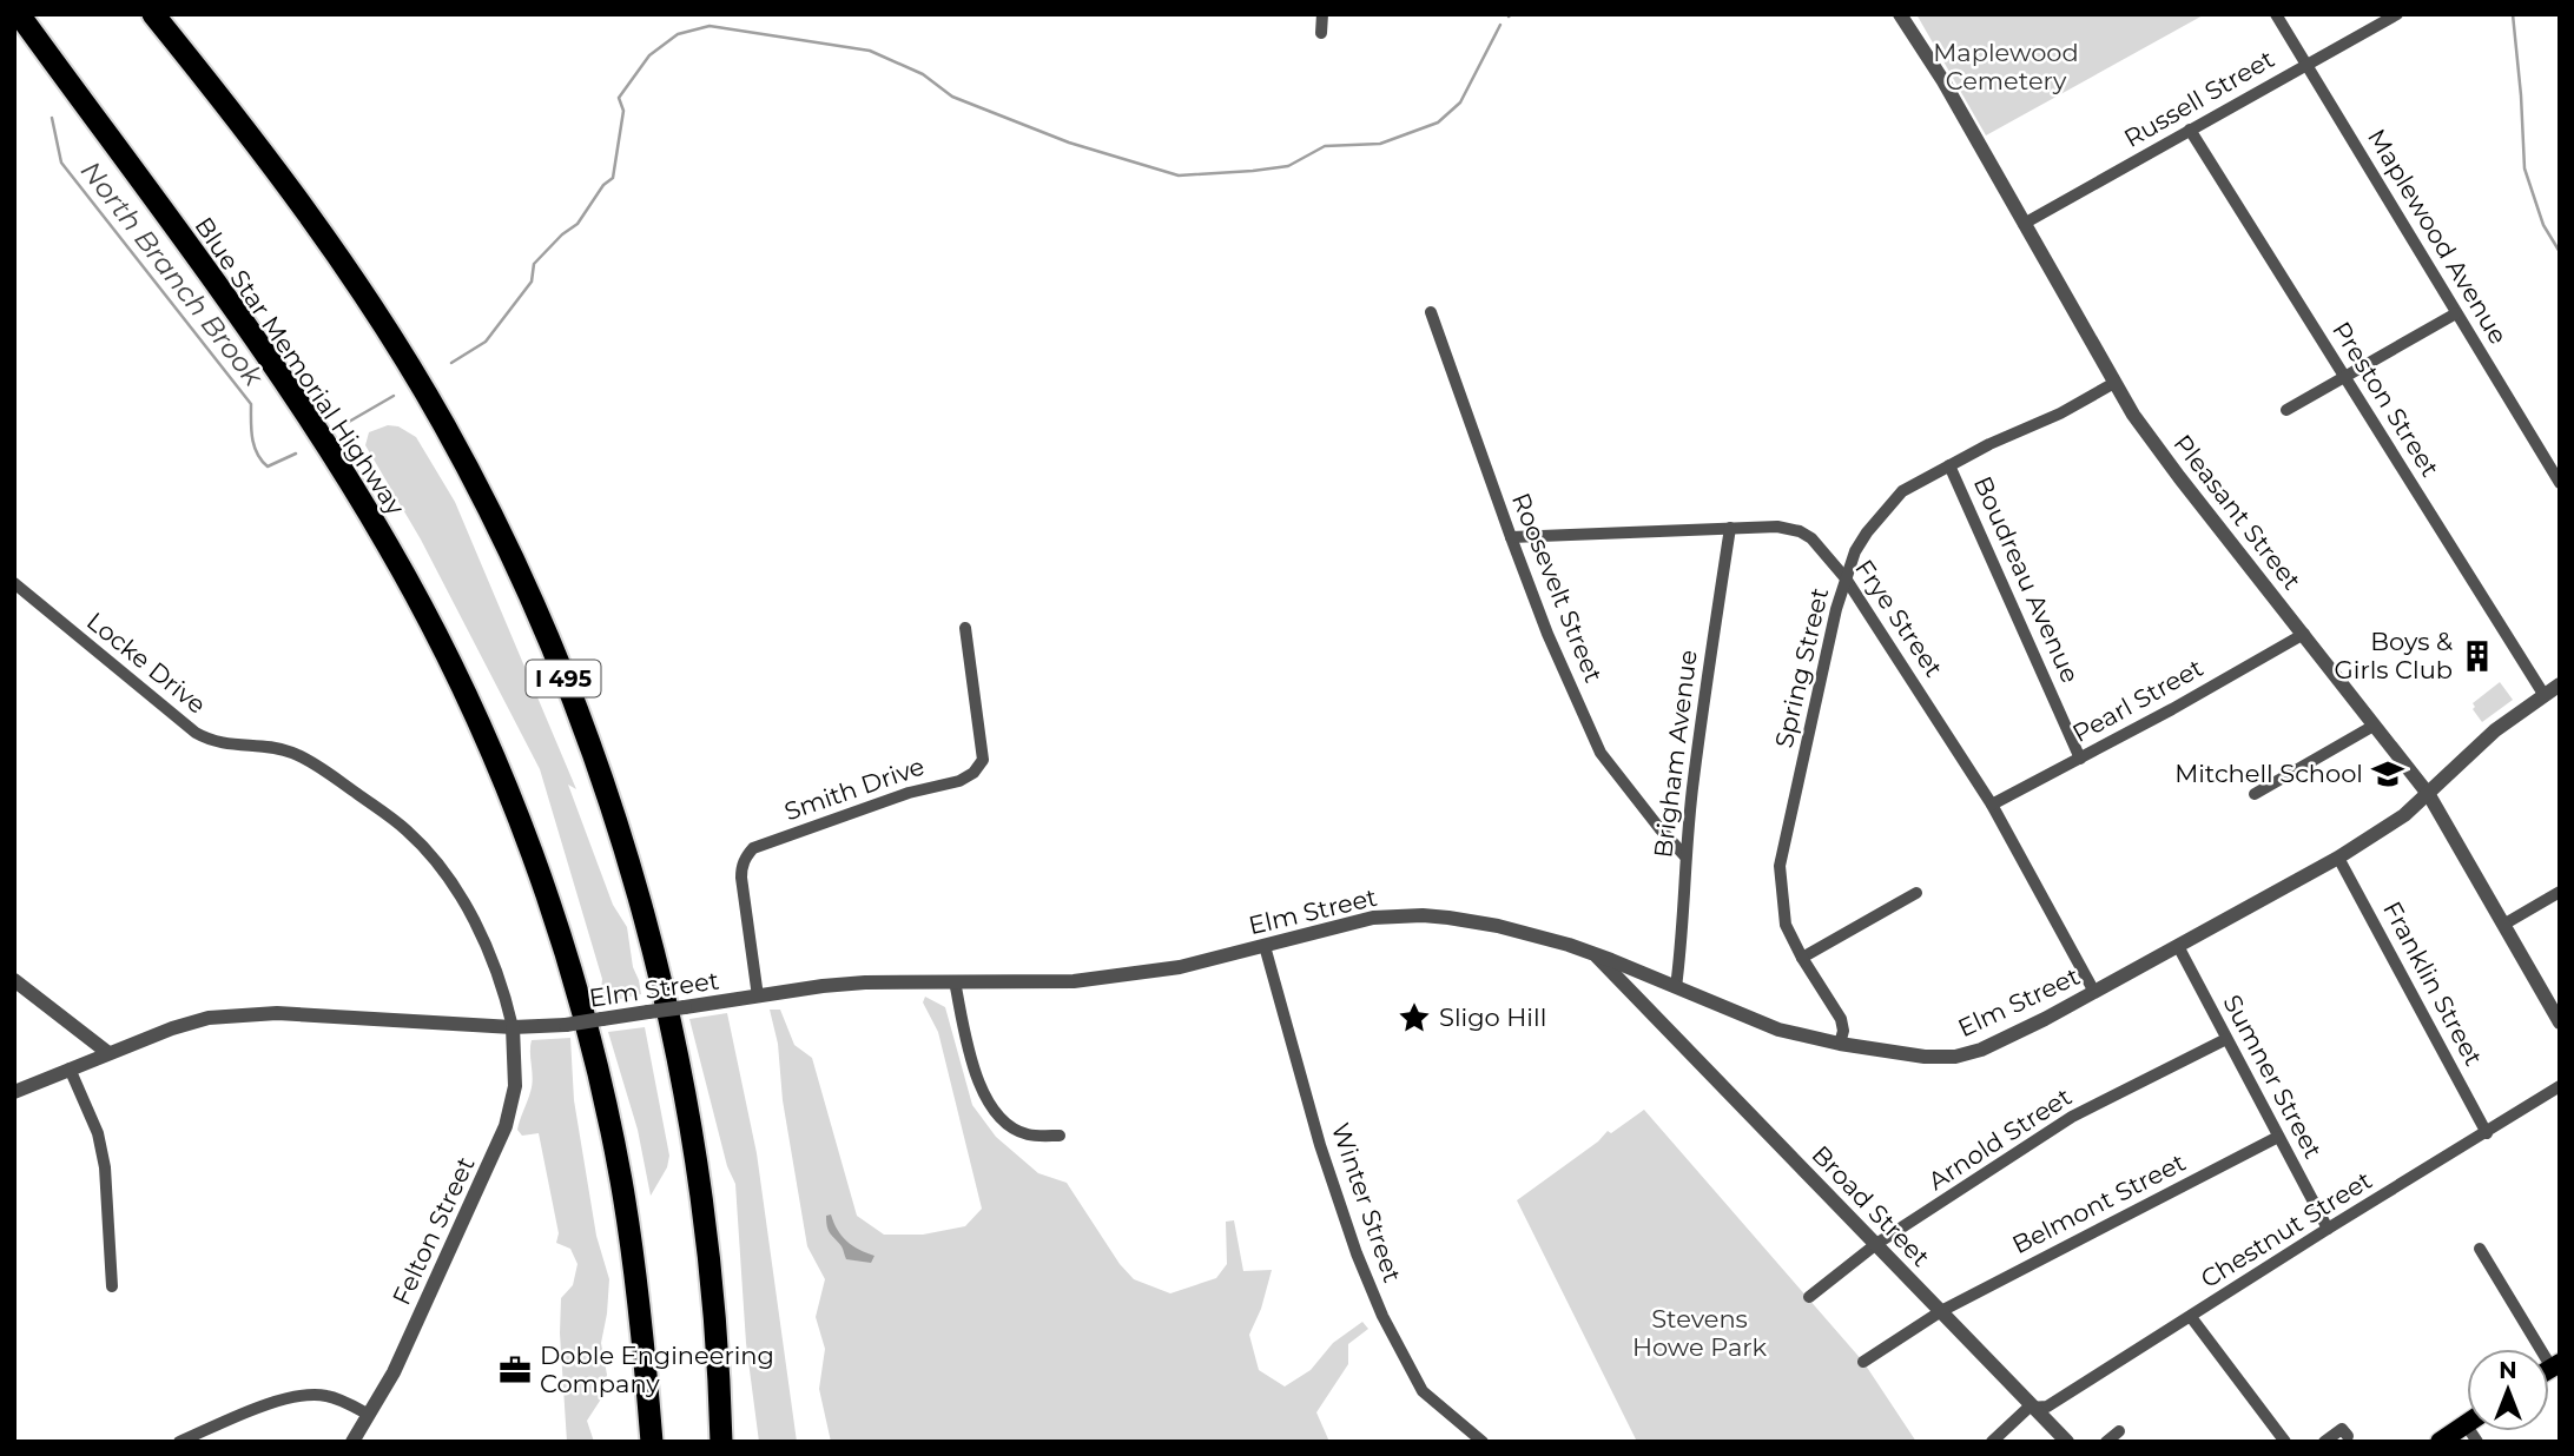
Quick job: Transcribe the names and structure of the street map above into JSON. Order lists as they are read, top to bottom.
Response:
{
  "streets": {
    "highway": ["Blue Star Memorial Highway", "I 495"],
    "street": [
      "Russell Street",
      "Maplewood Avenue",
      "Preston Street",
      "Pleasant Street",
      "Boudreau Avenue",
      "Roosevelt Street",
      "Frye Street",
      "Locke Drive",
      "Spring Street",
      "Pearl Street",
      "Brigham Avenue",
      "Smith Drive",
      "Elm Street",
      "Franklin Street",
      "Sumner Street",
      "Arnold Street",
      "Winter Street",
      "Belmont Street",
      "Broad Street",
      "Chestnut Street",
      "Felton Street"
    ]
  },
  "crossings": [
    ["Russell Street", "Maplewood Avenue"],
    ["Russell Street", "Preston Street"],
    ["Russell Street", "Pleasant Street"],
    ["Preston Street", "Elm Street"],
    ["Pleasant Street", "Spring Street"],
    ["Pleasant Street", "Pearl Street"],
    ["Pleasant Street", "Elm Street"],
    ["Boudreau Avenue", "Spring Street"],
    ["Boudreau Avenue", "Pearl Street"],
    ["Roosevelt Street", "Frye Street"],
    ["Roosevelt Street", "Brigham Avenue"],
    ["Frye Street", "Spring Street"],
    ["Frye Street", "Pearl Street"],
    ["Frye Street", "Brigham Avenue"],
    ["Frye Street", "Elm Street"],
    ["Locke Drive", "Elm Street"],
    ["Locke Drive", "Felton Street"],
    ["Spring Street", "Elm Street"],
    ["Brigham Avenue", "Elm Street"],
    ["Smith Drive", "Elm Street"],
    ["Elm Street", "Franklin Street"],
    ["Elm Street", "Sumner Street"],
    ["Elm Street", "Winter Street"],
    ["Elm Street", "Broad Street"],
    ["Elm Street", "Felton Street"],
    ["Franklin Street", "Chestnut Street"],
    ["Sumner Street", "Arnold Street"],
    ["Sumner Street", "Belmont Street"],
    ["Sumner Street", "Chestnut Street"],
    ["Arnold Street", "Broad Street"],
    ["Belmont Street", "Broad Street"],
    ["Broad Street", "Chestnut Street"]
  ],
  "water": ["North Branch Brook"],
  "parks": ["Maplewood Cemetery", "Stevens Howe Park"],
  "places": {
    "building": ["Boys & Girls Club"],
    "school or university": ["Mitchell School"],
    "place": ["Sligo Hill"],
    "office": ["Doble Engineering Company"]
  },
  "north": "top"
}
